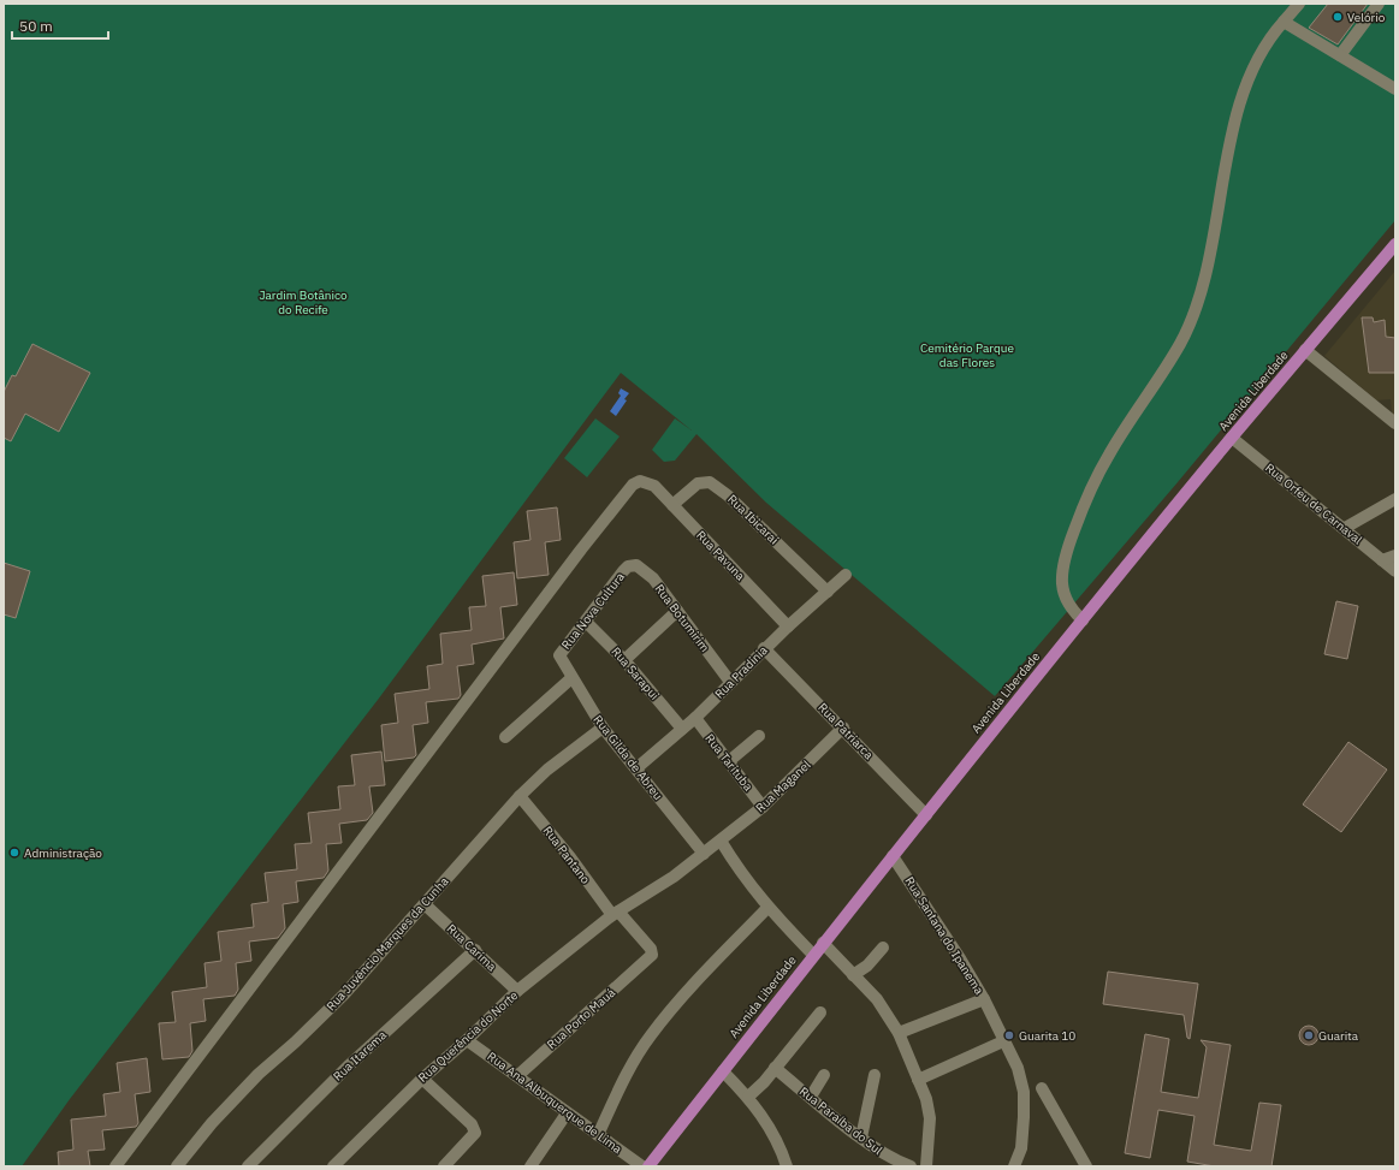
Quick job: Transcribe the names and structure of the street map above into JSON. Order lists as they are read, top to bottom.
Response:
{
  "streets": {
    "main road": ["Avenida Liberdade"],
    "street": [
      "Rua Orfeu de Carnaval",
      "Rua Ibicarai",
      "Rua Pavuna",
      "Rua Nova Cultura",
      "Rua Botumirim",
      "Rua Pradinia",
      "Rua Sarapui",
      "Rua Patriarca",
      "Rua Gilda de Abreu",
      "Rua Tarituba",
      "Rua Maganel",
      "Rua Pantano",
      "Rua Santana do Ipanema",
      "Rua Juvêncio Marques da Cunha",
      "Rua Carima",
      "Rua Porto Mauá",
      "Rua Querência do Norte",
      "Rua Itarema",
      "Rua Ana Albuquerque de Lima",
      "Rua Paraíba do Sul"
    ]
  },
  "crossings": [
    ["Avenida Liberdade", "Rua Orfeu de Carnaval"],
    ["Avenida Liberdade", "Rua Patriarca"],
    ["Avenida Liberdade", "Rua Santana do Ipanema"],
    ["Rua Ibicarai", "Rua Pavuna"],
    ["Rua Ibicarai", "Rua Pradinia"],
    ["Rua Pavuna", "Rua Pradinia"],
    ["Rua Nova Cultura", "Rua Botumirim"],
    ["Rua Nova Cultura", "Rua Sarapui"],
    ["Rua Nova Cultura", "Rua Gilda de Abreu"],
    ["Rua Botumirim", "Rua Pradinia"],
    ["Rua Pradinia", "Rua Sarapui"],
    ["Rua Pradinia", "Rua Patriarca"],
    ["Rua Pradinia", "Rua Gilda de Abreu"],
    ["Rua Pradinia", "Rua Tarituba"],
    ["Rua Patriarca", "Rua Maganel"],
    ["Rua Gilda de Abreu", "Rua Maganel"],
    ["Rua Gilda de Abreu", "Rua Juvêncio Marques da Cunha"],
    ["Rua Tarituba", "Rua Maganel"],
    ["Rua Maganel", "Rua Pantano"],
    ["Rua Maganel", "Rua Querência do Norte"],
    ["Rua Pantano", "Rua Juvêncio Marques da Cunha"],
    ["Rua Pantano", "Rua Porto Mauá"],
    ["Rua Pantano", "Rua Querência do Norte"],
    ["Rua Juvêncio Marques da Cunha", "Rua Carima"],
    ["Rua Carima", "Rua Querência do Norte"],
    ["Rua Carima", "Rua Itarema"],
    ["Rua Porto Mauá", "Rua Ana Albuquerque de Lima"],
    ["Rua Querência do Norte", "Rua Ana Albuquerque de Lima"]
  ],
  "parks": ["Jardim Botânico do Recife", "Cemitério Parque das Flores"],
  "places": [
    "Velório",
    "Administração",
    "Guarita 10",
    "Guarita"
  ],
  "scale_bar": "50 m"
}
